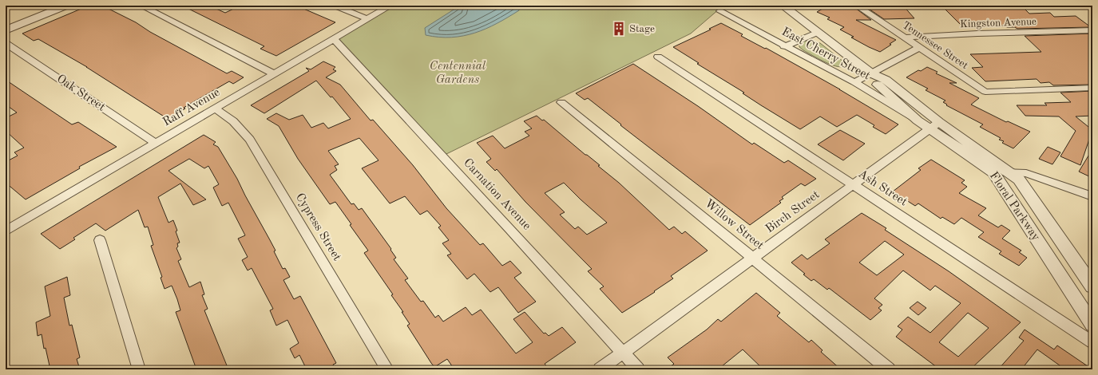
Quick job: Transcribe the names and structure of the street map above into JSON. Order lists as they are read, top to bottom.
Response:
{
  "streets": {
    "street": [
      "Kingston Avenue",
      "Tennessee Street",
      "East Cherry Street",
      "Oak Street",
      "Raff Avenue",
      "Ash Street",
      "Carnation Avenue",
      "Floral Parkway",
      "Birch Street",
      "Willow Street",
      "Cypress Street"
    ]
  },
  "crossings": [
    ["Kingston Avenue", "Tennessee Street"],
    ["East Cherry Street", "Floral Parkway"],
    ["Oak Street", "Raff Avenue"],
    ["Raff Avenue", "Carnation Avenue"],
    ["Raff Avenue", "Cypress Street"],
    ["Ash Street", "Birch Street"],
    ["Carnation Avenue", "Birch Street"],
    ["Floral Parkway", "Birch Street"],
    ["Birch Street", "Willow Street"]
  ],
  "parks": ["Centennial Gardens"],
  "places": {
    "building": ["Stage"]
  }
}
